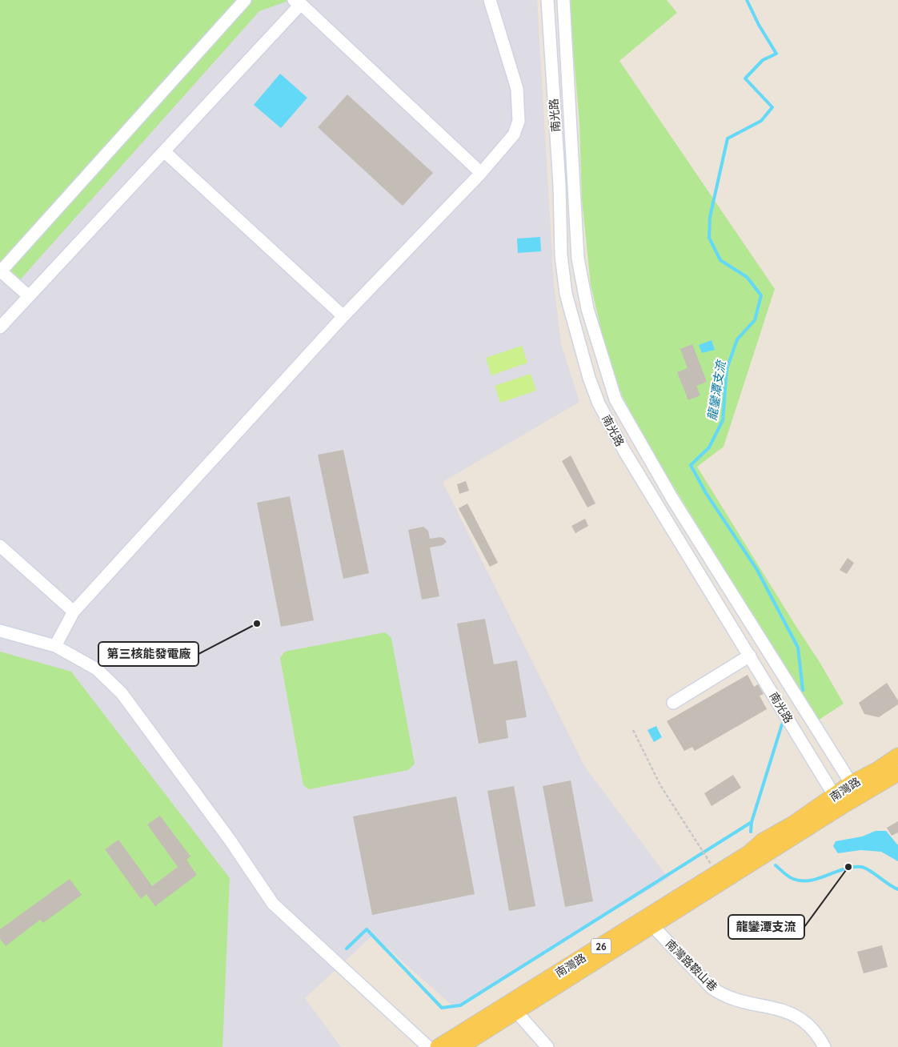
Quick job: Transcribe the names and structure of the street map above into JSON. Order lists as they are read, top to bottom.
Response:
{
  "streets": {
    "main road": ["南灣路", "26"],
    "street": ["南光路", "南灣路鞍山巷"]
  },
  "crossings": [
    ["南光路", "南灣路"],
    ["南灣路", "南灣路鞍山巷"]
  ],
  "water": ["龍鑾潭支流"],
  "places": ["第三核能發電廠", "龍鑾潭支流"]
}
